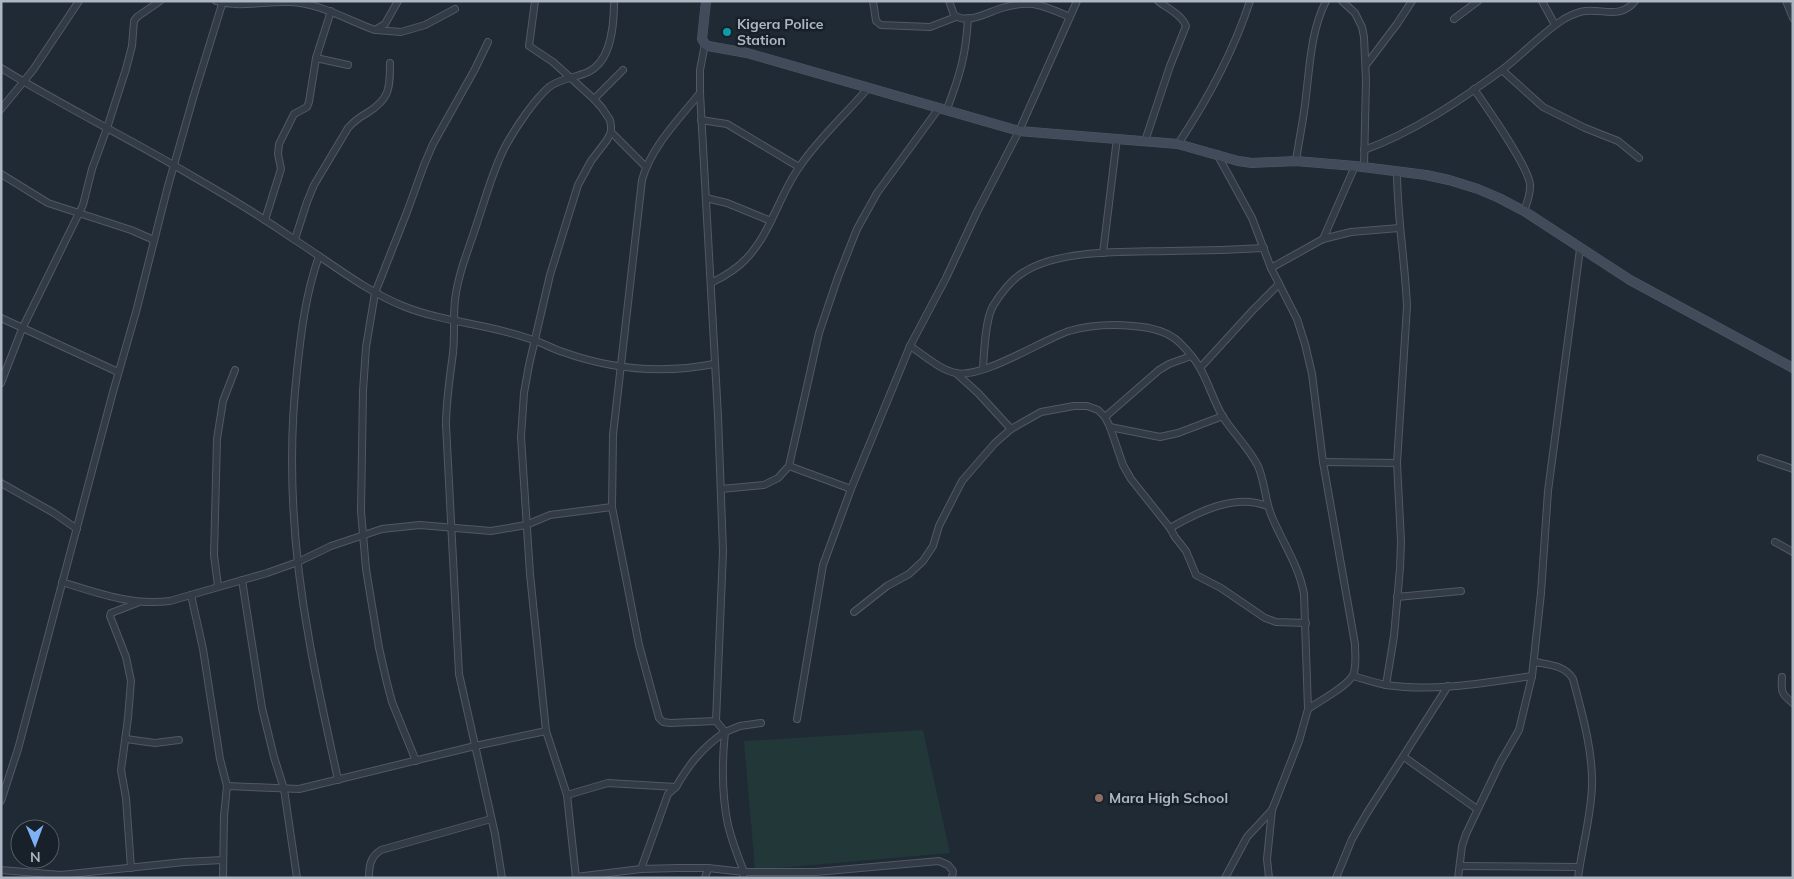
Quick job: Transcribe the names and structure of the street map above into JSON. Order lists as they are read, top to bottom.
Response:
{
  "places": ["Kigera Police Station", "Mara High School"],
  "north": "bottom"
}
